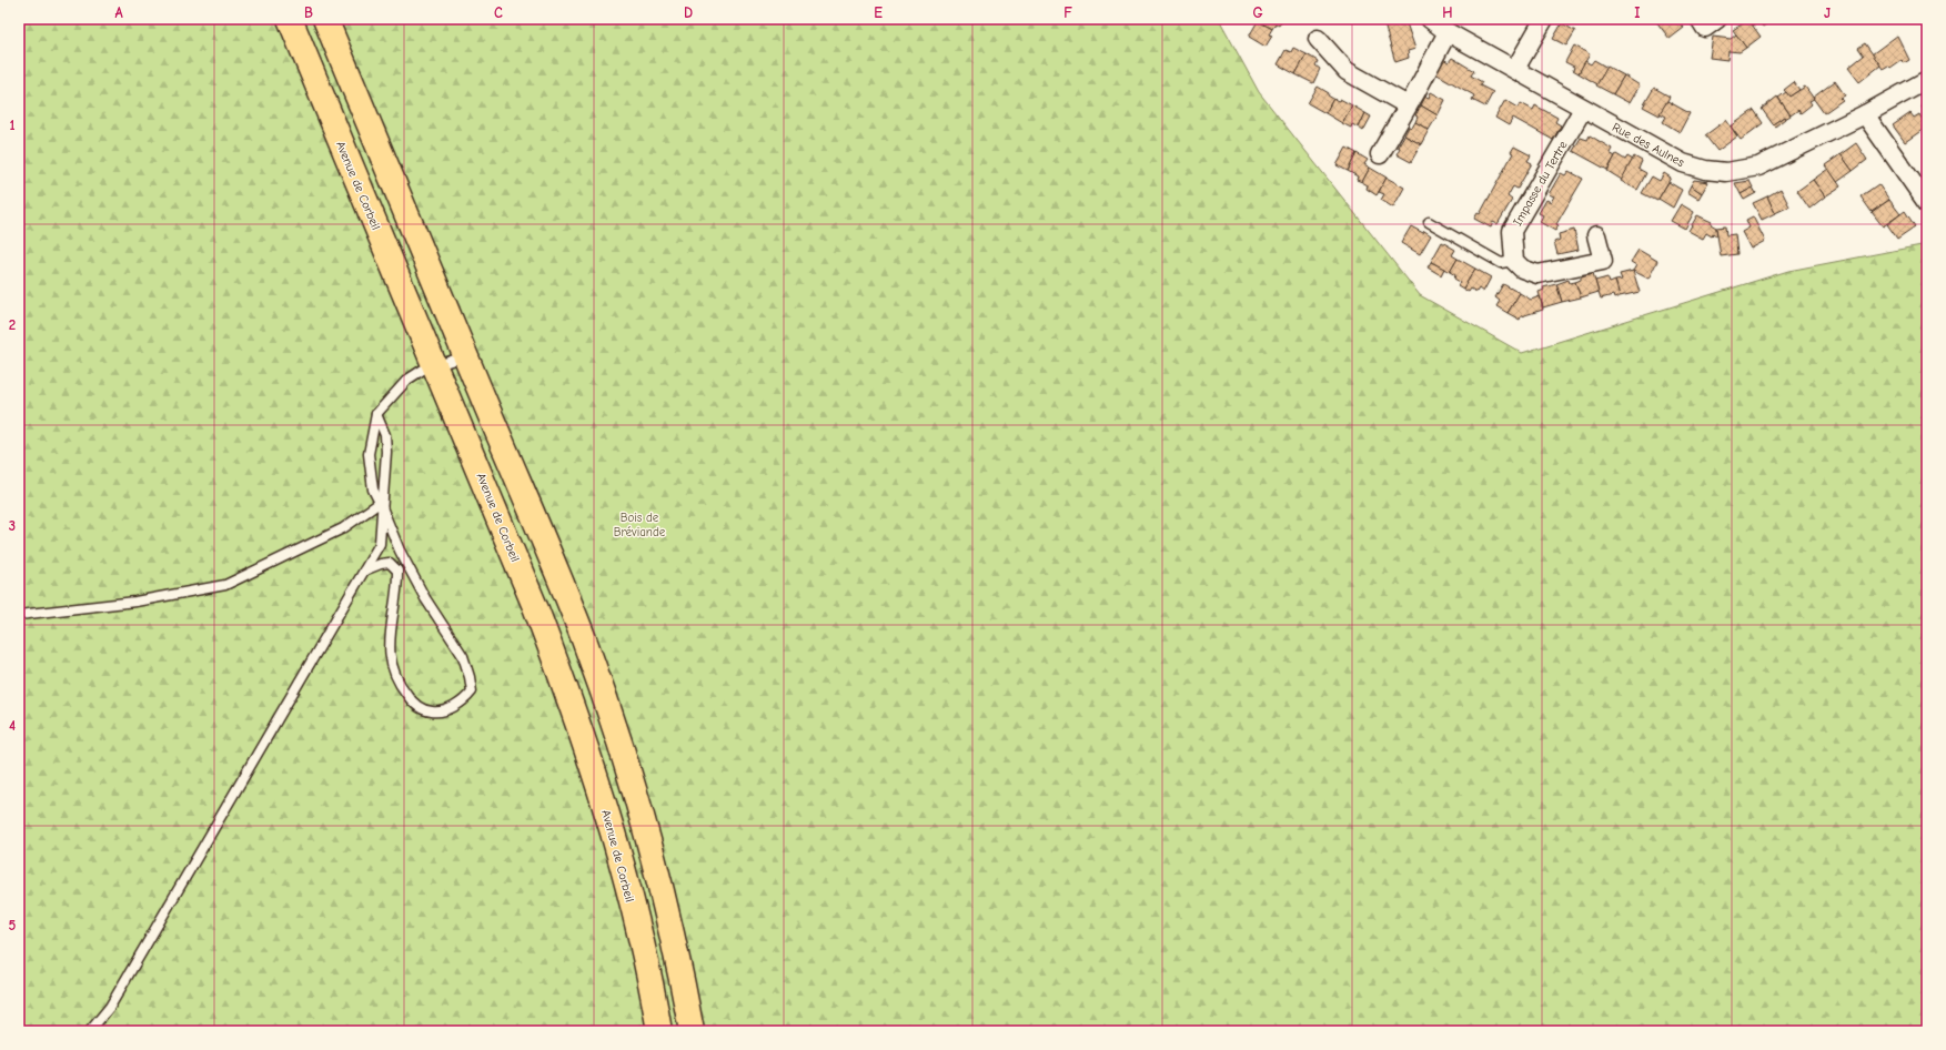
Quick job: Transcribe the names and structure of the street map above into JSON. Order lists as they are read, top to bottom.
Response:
{
  "streets": {
    "main road": ["Avenue de Corbeil"],
    "street": ["Rue des Aulnes", "Impasse du Tertre"]
  },
  "crossings": [
    ["Rue des Aulnes", "Impasse du Tertre"]
  ],
  "parks": ["Bois de Bréviande"],
  "grid": {
    "columns": [
      "A",
      "B",
      "C",
      "D",
      "E",
      "F",
      "G",
      "H",
      "I",
      "J"
    ],
    "rows": [
      "1",
      "2",
      "3",
      "4",
      "5"
    ]
  }
}
